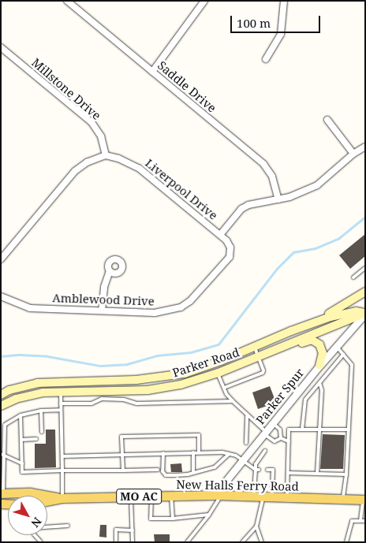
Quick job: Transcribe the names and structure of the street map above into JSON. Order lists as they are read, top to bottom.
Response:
{
  "streets": {
    "main road": ["Parker Road", "New Halls Ferry Road", "MO AC"],
    "street": [
      "Saddle Drive",
      "Millstone Drive",
      "Liverpool Drive",
      "Amblewood Drive",
      "Parker Spur"
    ]
  },
  "crossings": [
    ["Millstone Drive", "Liverpool Drive"],
    ["Liverpool Drive", "Amblewood Drive"],
    ["Parker Road", "Parker Spur"],
    ["Parker Spur", "New Halls Ferry Road"]
  ],
  "scale_bar": "100 m",
  "north": "bottom right"
}
